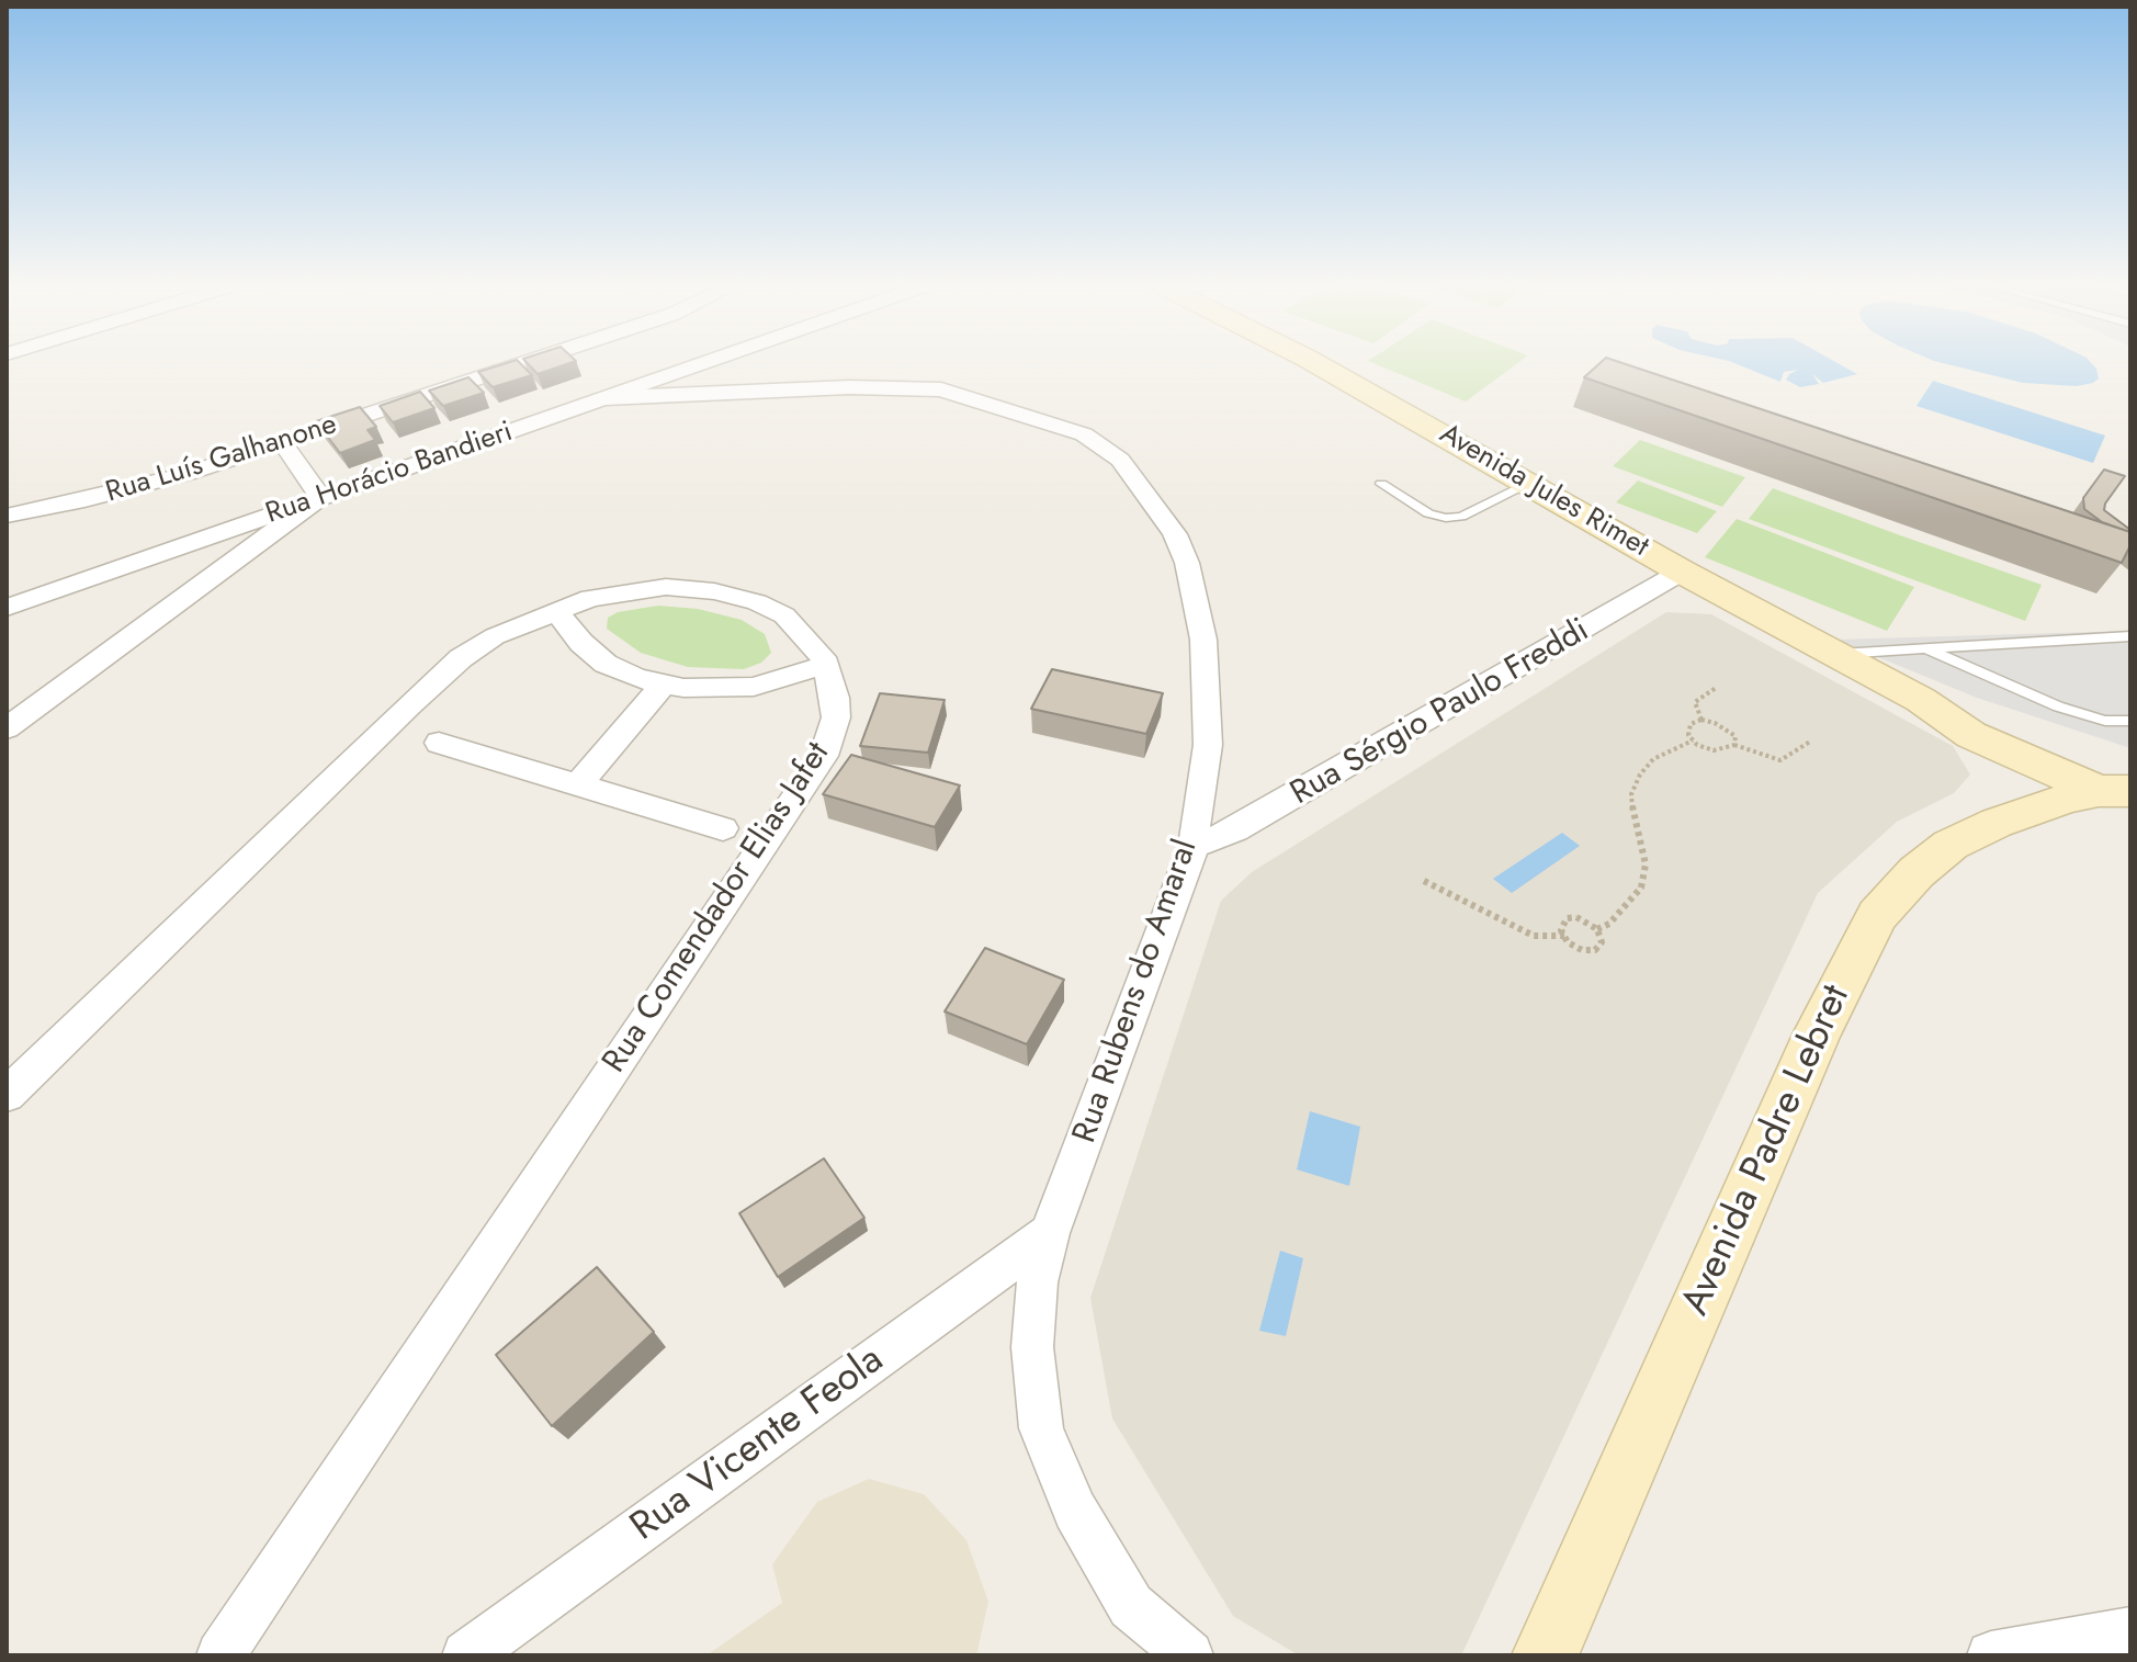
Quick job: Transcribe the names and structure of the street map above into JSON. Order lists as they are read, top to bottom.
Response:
{
  "streets": {
    "street": [
      "Rua Luís Galhanone",
      "Rua Horácio Bandieri",
      "Avenida Jules Rimet",
      "Rua Sérgio Paulo Freddi",
      "Rua Comendador Elias Jafet",
      "Rua Rubens do Amaral",
      "Avenida Padre Lebret",
      "Rua Vicente Feola"
    ]
  },
  "crossings": [
    ["Rua Horácio Bandieri", "Rua Rubens do Amaral"],
    ["Avenida Jules Rimet", "Rua Sérgio Paulo Freddi"],
    ["Avenida Jules Rimet", "Avenida Padre Lebret"],
    ["Rua Sérgio Paulo Freddi", "Rua Rubens do Amaral"],
    ["Rua Rubens do Amaral", "Rua Vicente Feola"]
  ]
}
